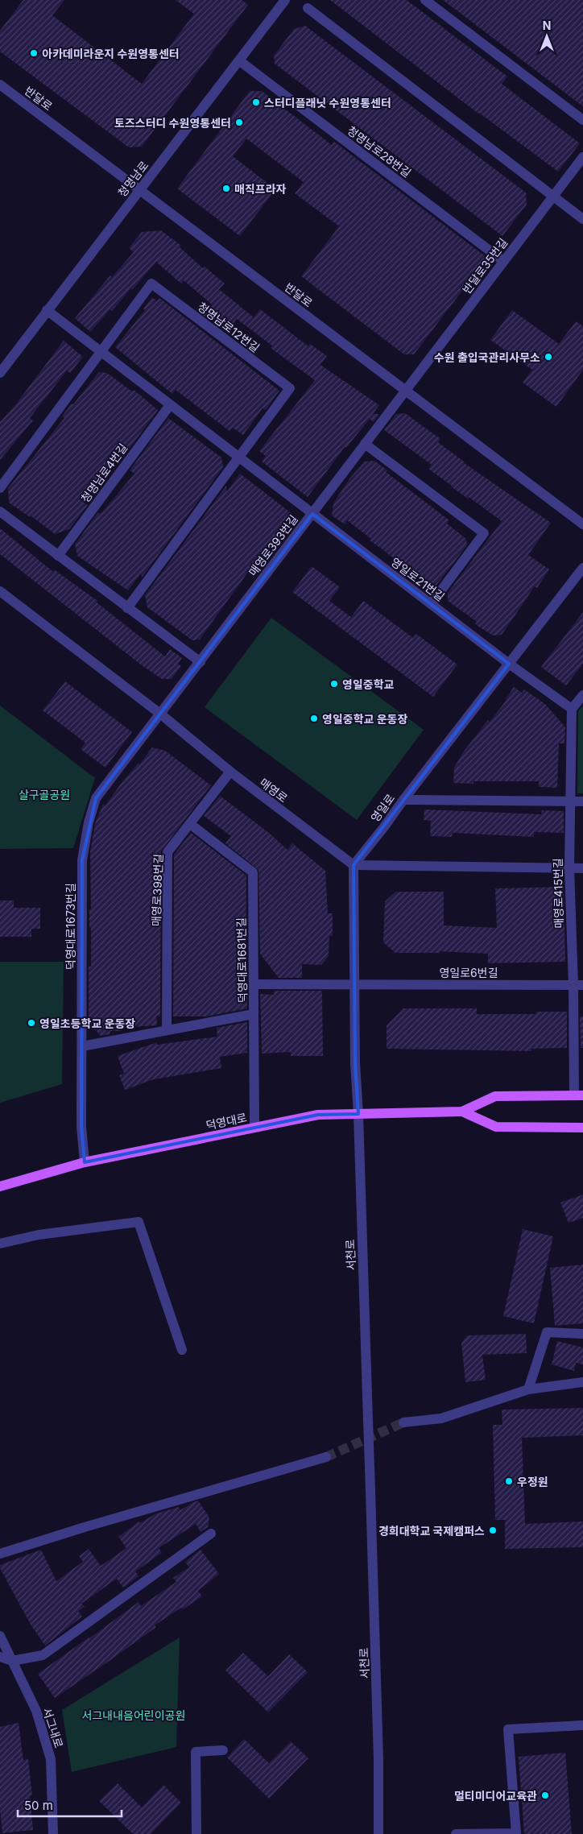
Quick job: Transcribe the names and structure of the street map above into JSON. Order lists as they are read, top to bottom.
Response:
{
  "streets": {
    "main road": ["덕영대로"],
    "street": [
      "반달로",
      "청명남로28번길",
      "청명남로",
      "반달로35번길",
      "청명남로12번길",
      "청명남로4번길",
      "매영로393번길",
      "영일로21번길",
      "매영로",
      "영일로",
      "매영로398번길",
      "매영로415번길",
      "덕영대로1673번길",
      "덕영대로1681번길",
      "영일로6번길",
      "서천로",
      "서그내로"
    ]
  },
  "crossings": [
    ["반달로", "청명남로"],
    ["반달로", "반달로35번길"],
    ["반달로", "매영로393번길"],
    ["청명남로28번길", "청명남로"],
    ["청명남로28번길", "반달로35번길"],
    ["반달로35번길", "매영로393번길"],
    ["매영로393번길", "영일로21번길"],
    ["매영로393번길", "매영로"],
    ["매영로393번길", "덕영대로1673번길"],
    ["영일로21번길", "영일로"],
    ["영일로21번길", "매영로415번길"],
    ["매영로", "영일로"],
    ["매영로", "매영로398번길"],
    ["매영로", "덕영대로1673번길"],
    ["매영로398번길", "덕영대로1681번길"],
    ["매영로415번길", "영일로6번길"],
    ["매영로415번길", "덕영대로"],
    ["덕영대로1673번길", "덕영대로"],
    ["덕영대로1681번길", "영일로6번길"],
    ["덕영대로1681번길", "덕영대로"],
    ["덕영대로", "서천로"]
  ],
  "parks": ["살구골공원", "서그내내음어린이공원"],
  "places": [
    "아카데미라운지 수원영통센터",
    "스터디플래닛 수원영통센터",
    "토즈스터디 수원영통센터",
    "매직프라자",
    "수원 출입국관리사무소",
    "영일중학교",
    "영일중학교 운동장",
    "영일초등학교 운동장",
    "우정원",
    "경희대학교 국제캠퍼스",
    "멀티미디어교육관"
  ],
  "scale_bar": "50 m",
  "north": "top"
}
